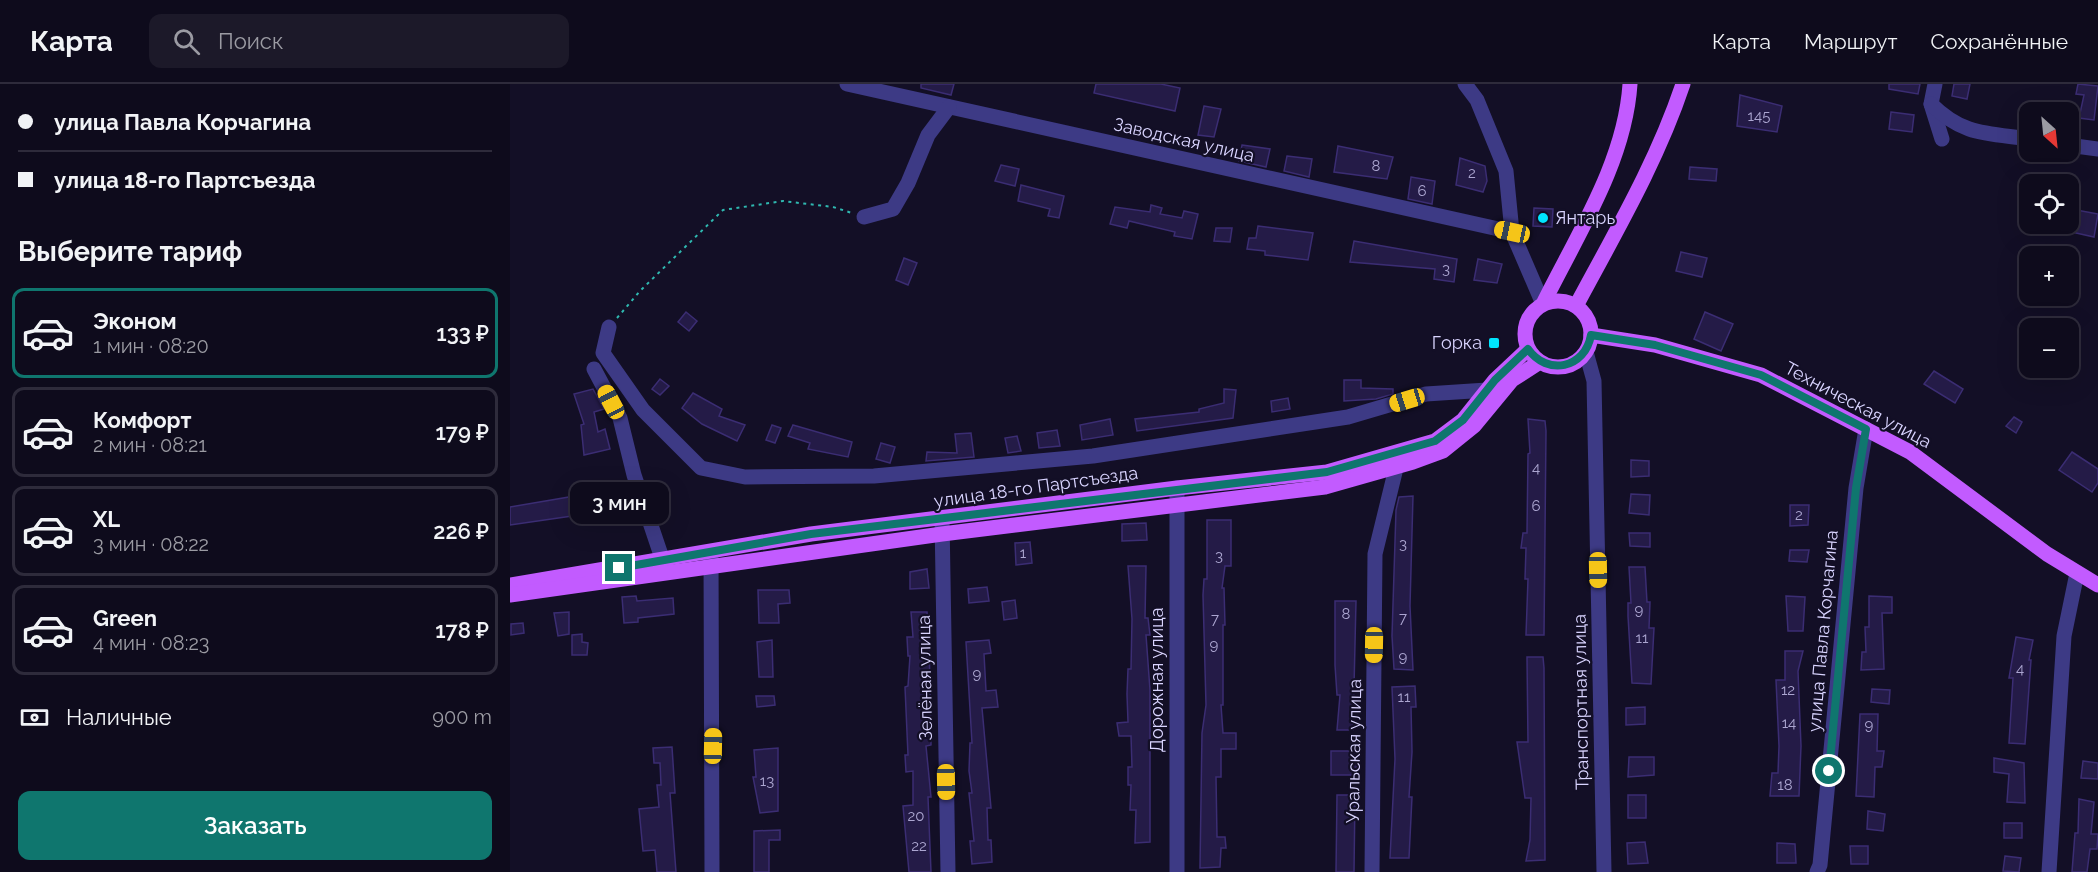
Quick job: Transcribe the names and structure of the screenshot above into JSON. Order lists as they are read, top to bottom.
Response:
{
  "streets": {
    "main road": ["Техническая улица", "улица 18-го Партсъезда"],
    "street": [
      "Заводская улица",
      "улица Павла Корчагина",
      "Зелёная улица",
      "Дорожная улица",
      "Транспортная улица",
      "Уральская улица"
    ]
  },
  "crossings": [
    ["Техническая улица", "улица 18-го Партсъезда"],
    ["Техническая улица", "улица Павла Корчагина"],
    ["Техническая улица", "Транспортная улица"],
    ["улица 18-го Партсъезда", "Зелёная улица"],
    ["улица 18-го Партсъезда", "Дорожная улица"],
    ["улица 18-го Партсъезда", "Транспортная улица"],
    ["улица 18-го Партсъезда", "Уральская улица"]
  ],
  "places": {
    "other": ["Янтарь"],
    "transit": ["Горка"]
  },
  "house_numbers": [
    "145",
    "8",
    "2",
    "6",
    "3",
    "4",
    "6",
    "2",
    "3",
    "1",
    "3",
    "9",
    "8",
    "7",
    "7",
    "11",
    "9",
    "9",
    "4",
    "9",
    "12",
    "11",
    "14",
    "9",
    "13",
    "18",
    "20",
    "22"
  ],
  "north": "bottom right",
  "page": {
    "header": "Карта",
    "search": "Поиск",
    "nav": ["Карта", "Маршрут", "Сохранённые"],
    "banner": ["улица Павла Корчагина", "улица 18-го Партсъезда"],
    "map_buttons": ["+", "−"],
    "heading": "Выберите тариф",
    "list": [
      {
        "name": "Эконом",
        "note": "1 мин · 08:20",
        "value": "133 ₽"
      },
      {
        "name": "Комфорт",
        "note": "2 мин · 08:21",
        "value": "179 ₽"
      },
      {
        "name": "XL",
        "note": "3 мин · 08:22",
        "value": "226 ₽"
      },
      {
        "name": "Green",
        "note": "4 мин · 08:23",
        "value": "178 ₽"
      }
    ],
    "bubble": "3 мин",
    "pay": ["Наличные", "900 m"],
    "buttons": "Заказать"
  }
}
